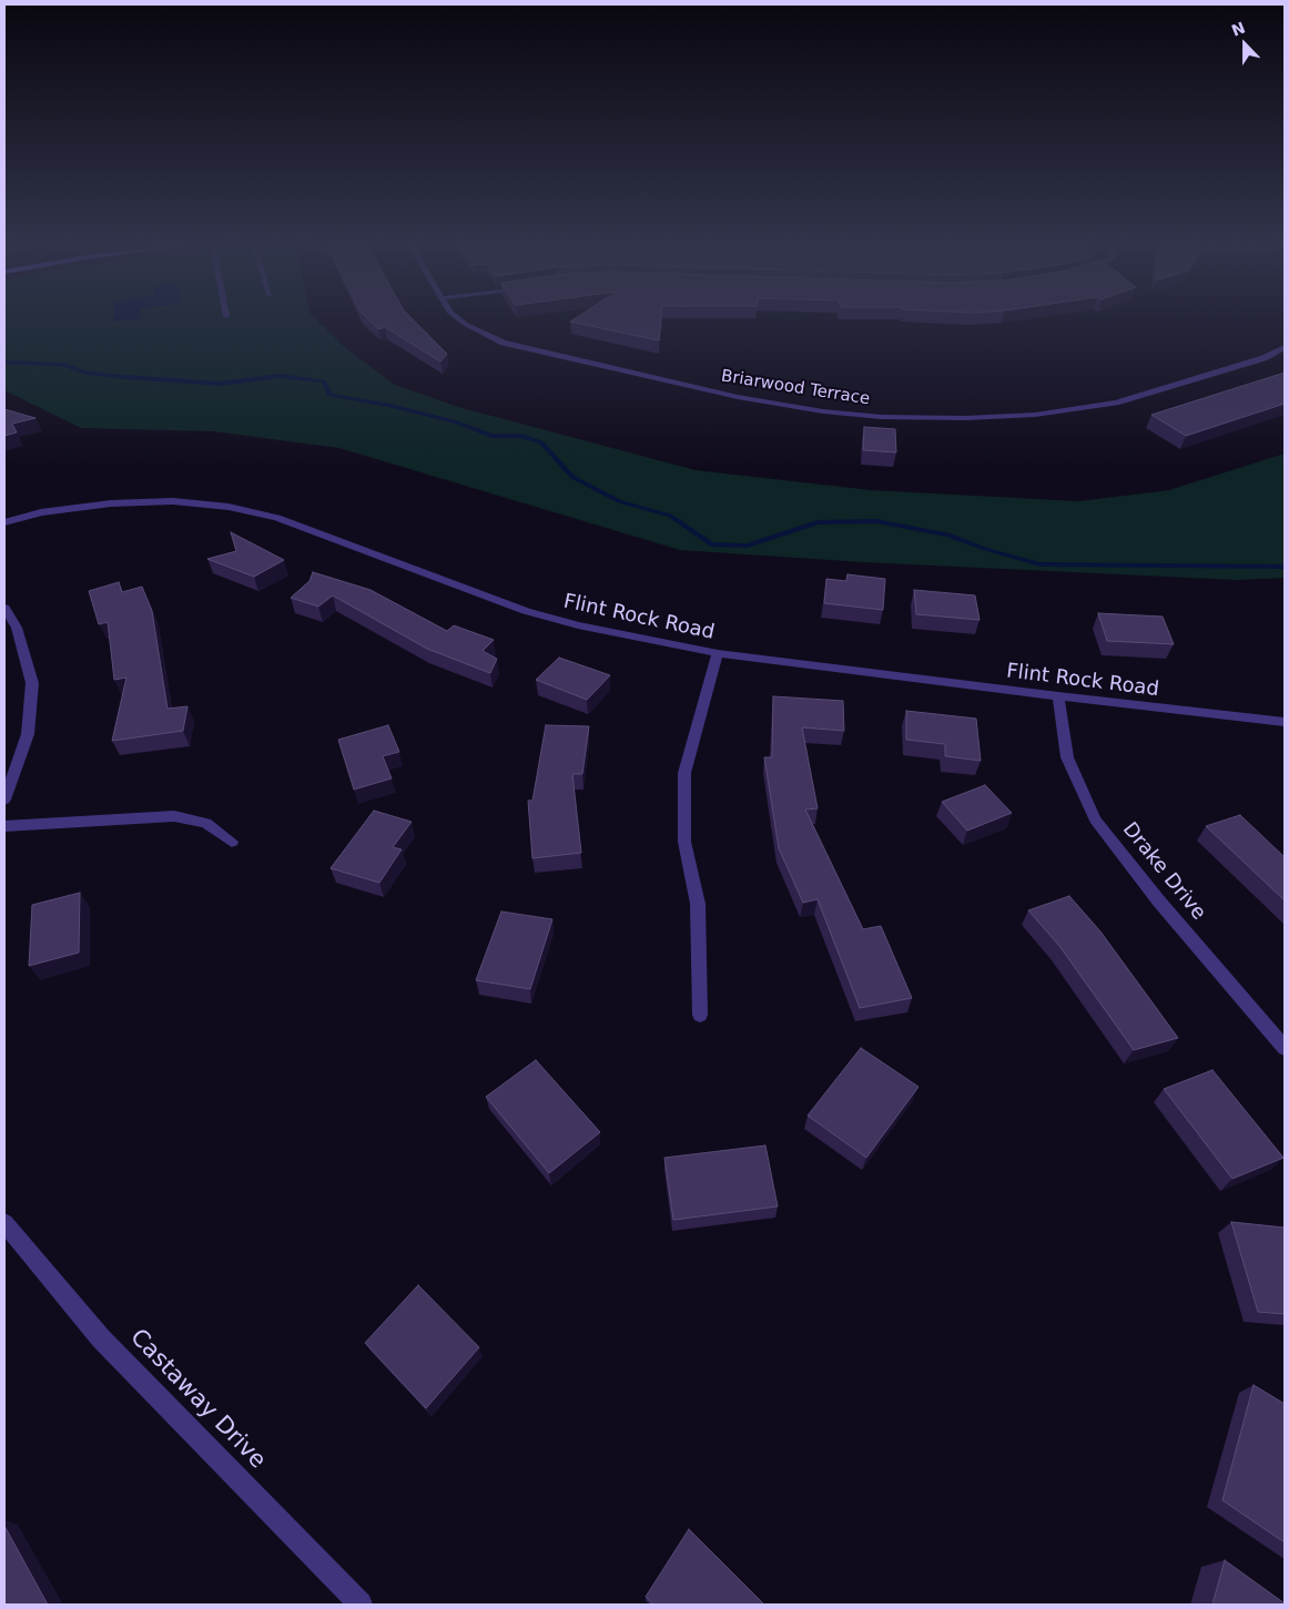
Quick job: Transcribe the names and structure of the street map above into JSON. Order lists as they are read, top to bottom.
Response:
{
  "streets": {
    "street": [
      "Briarwood Terrace",
      "Flint Rock Road",
      "Drake Drive",
      "Castaway Drive"
    ]
  },
  "crossings": [
    ["Flint Rock Road", "Drake Drive"]
  ],
  "north": "top"
}
